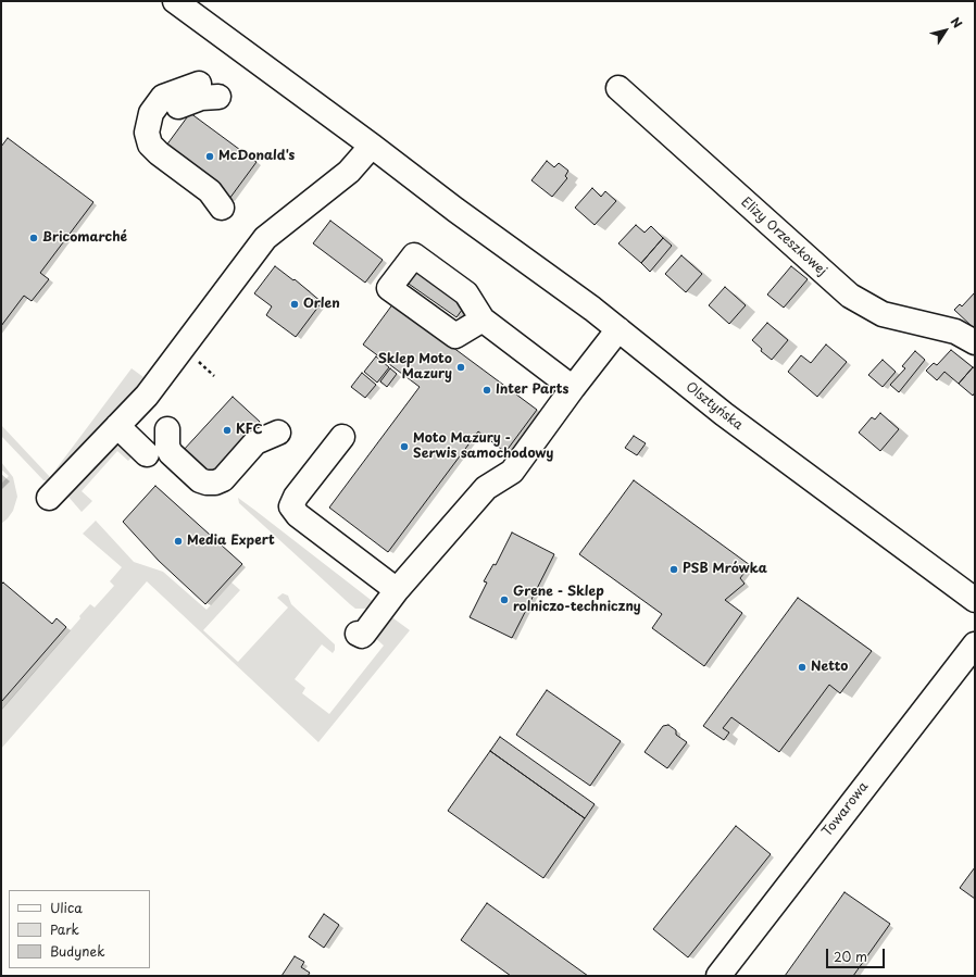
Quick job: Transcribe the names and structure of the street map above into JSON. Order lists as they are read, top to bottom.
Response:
{
  "streets": {
    "street": ["Elizy Orzeszkowej", "Olsztyńska", "Towarowa"]
  },
  "places": [
    "McDonald's",
    "Bricomarché",
    "Orlen",
    "Sklep Moto Mazury",
    "Inter Parts",
    "KFC",
    "Moto Mazury - Serwis samochodowy",
    "Media Expert",
    "PSB Mrówka",
    "Grene - Sklep rolniczo-techniczny",
    "Netto"
  ],
  "legend": ["Ulica", "Park", "Budynek"],
  "scale_bar": "20 m",
  "north": "top right"
}
